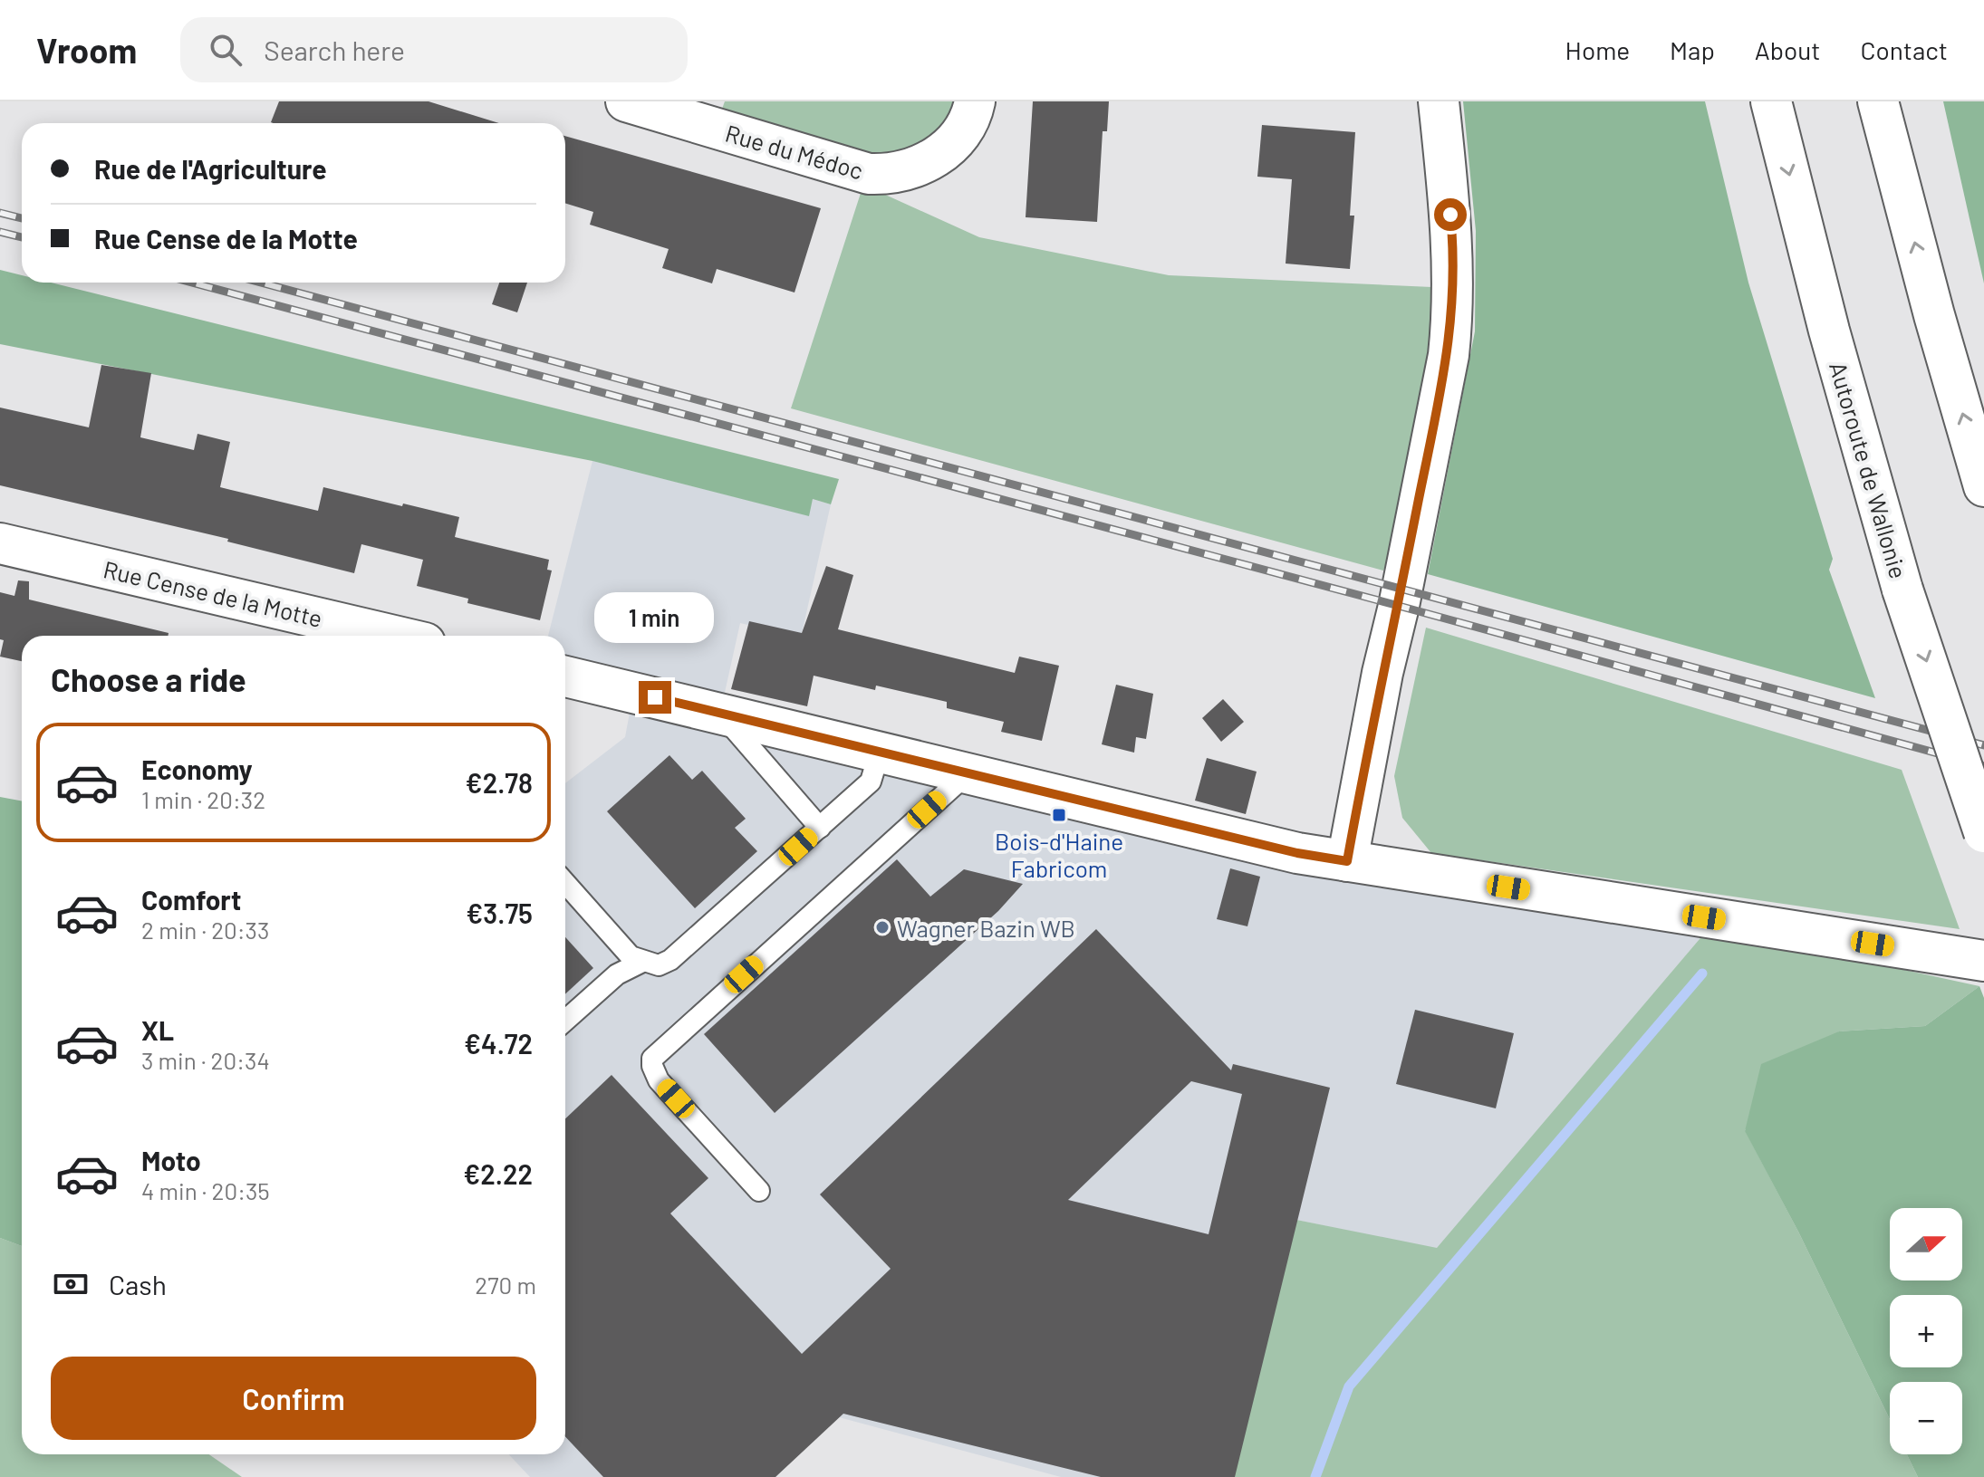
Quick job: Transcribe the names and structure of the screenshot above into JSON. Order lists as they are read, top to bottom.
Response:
{
  "streets": {
    "main road": ["Rue du Médoc", "Autoroute de Wallonie", "Rue Cense de la Motte"]
  },
  "places": {
    "transit": ["Bois-d'Haine Fabricom"],
    "other": ["Wagner Bazin WB"]
  },
  "north": "right",
  "page": {
    "header": "Vroom",
    "search": "Search here",
    "nav": [
      "Home",
      "Map",
      "About",
      "Contact"
    ],
    "banner": ["Rue de l'Agriculture", "Rue Cense de la Motte"],
    "bubble": "1 min",
    "heading": "Choose a ride",
    "list": [
      {
        "name": "Economy",
        "note": "1 min · 20:32",
        "value": "€2.78"
      },
      {
        "name": "Comfort",
        "note": "2 min · 20:33",
        "value": "€3.75"
      },
      {
        "name": "XL",
        "note": "3 min · 20:34",
        "value": "€4.72"
      },
      {
        "name": "Moto",
        "note": "4 min · 20:35",
        "value": "€2.22"
      }
    ],
    "map_buttons": ["+", "−"],
    "pay": ["Cash", "270 m"],
    "buttons": "Confirm"
  }
}
